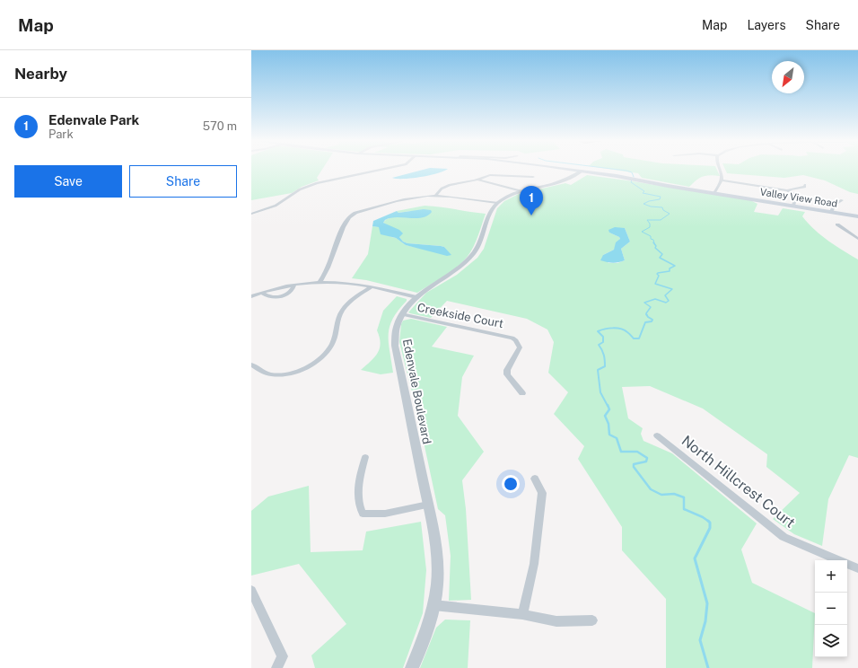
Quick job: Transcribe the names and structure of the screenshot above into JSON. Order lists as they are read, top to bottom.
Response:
{
  "streets": {
    "main road": ["Valley View Road"],
    "street": ["Creekside Court", "Edenvale Boulevard", "North Hillcrest Court"]
  },
  "crossings": [
    ["Creekside Court", "Edenvale Boulevard"]
  ],
  "north": "bottom left",
  "page": {
    "header": "Map",
    "nav": ["Map", "Layers", "Share"],
    "heading": "Nearby",
    "list": [
      {
        "mark": "1",
        "name": "Edenvale Park",
        "note": "Park",
        "value": "570 m"
      }
    ],
    "buttons": ["Save", "Share"],
    "pins": "1",
    "map_buttons": ["+", "−"]
  }
}
